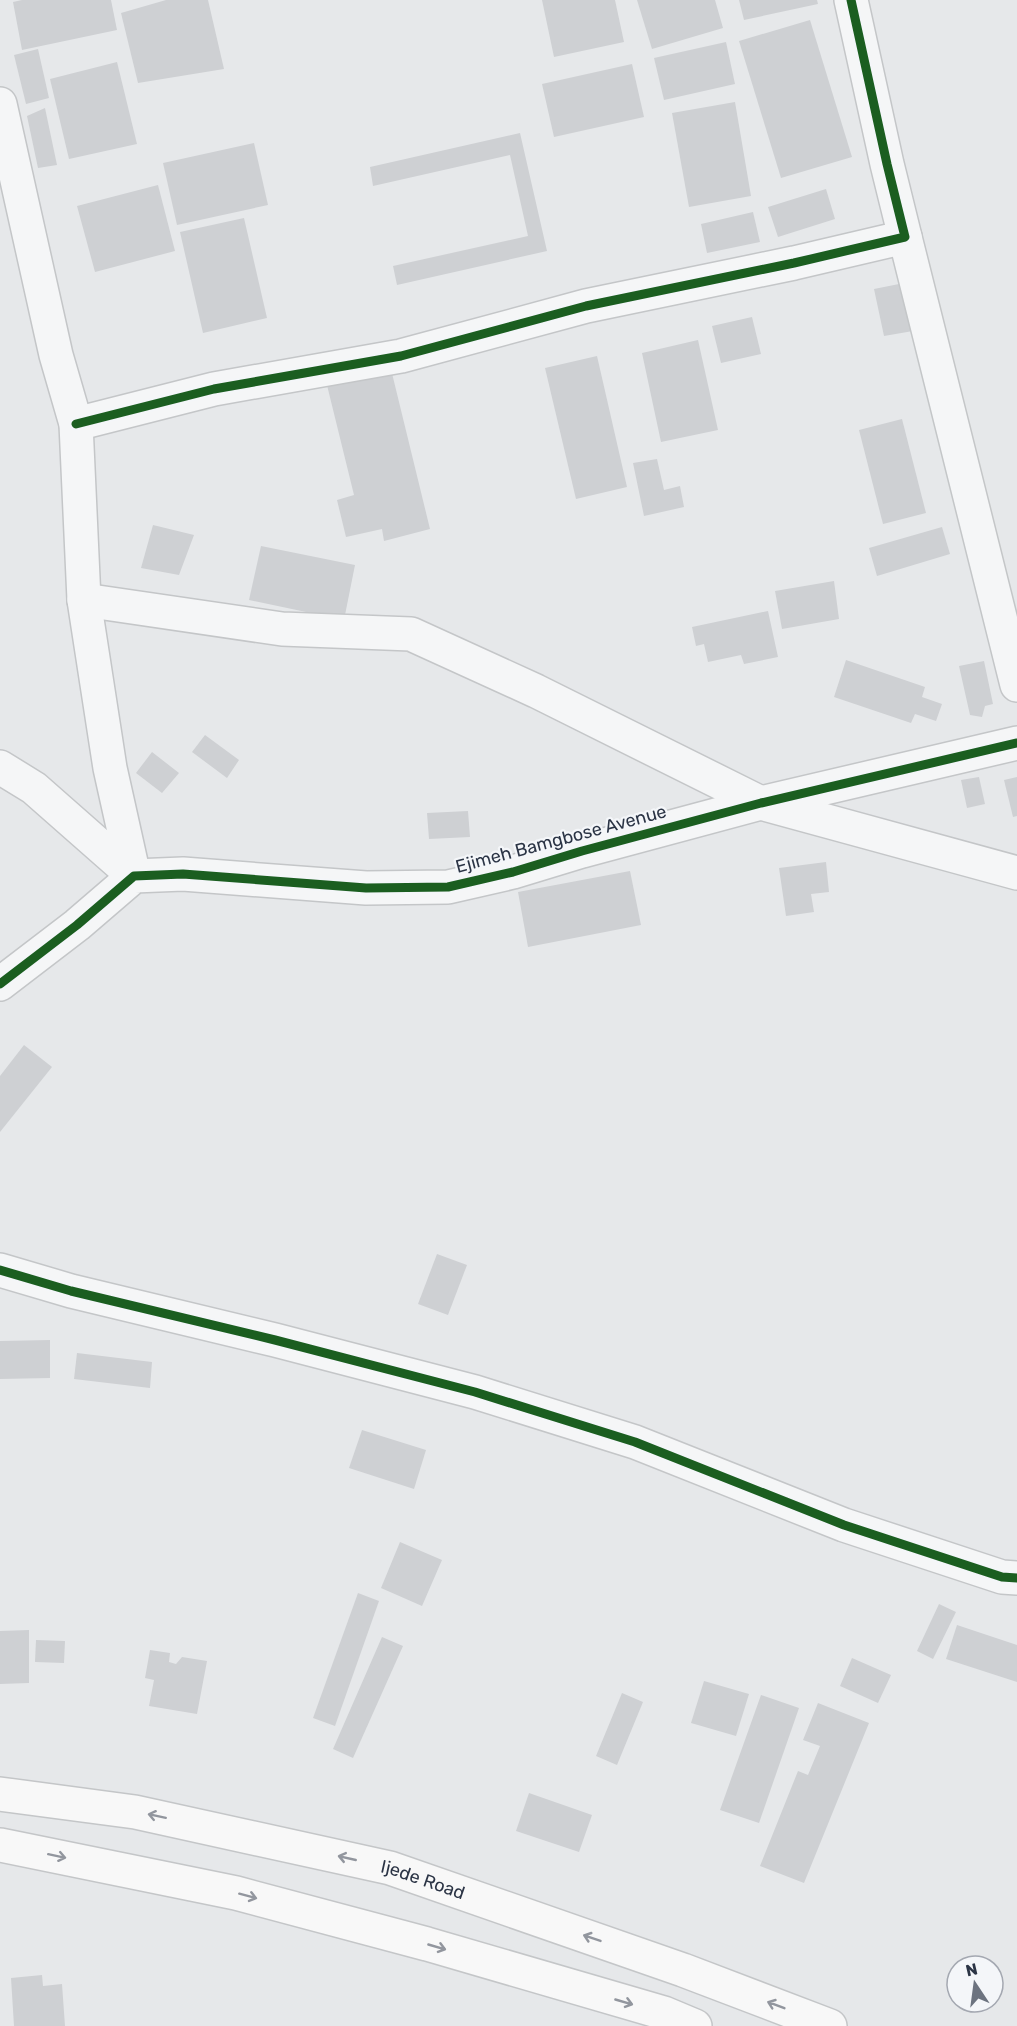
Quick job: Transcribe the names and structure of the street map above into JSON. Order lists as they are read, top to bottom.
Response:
{
  "streets": {
    "main road": ["Ijede Road"],
    "street": ["Ejimeh Bamgbose Avenue"]
  },
  "north": "top"
}
